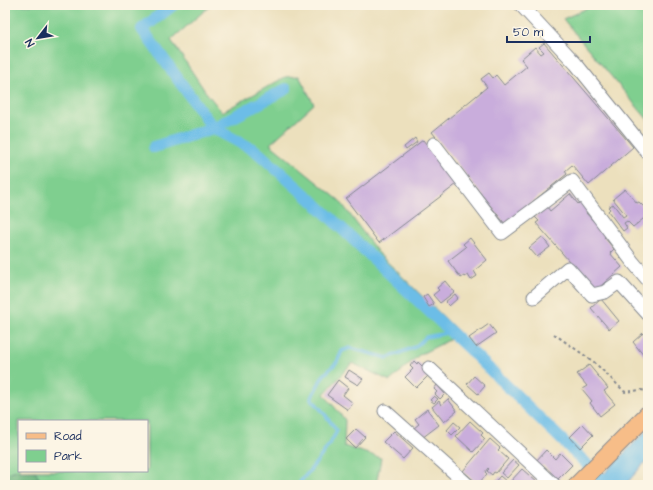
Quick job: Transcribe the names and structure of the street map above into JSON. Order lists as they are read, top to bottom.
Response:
{
  "legend": ["Road", "Park"],
  "scale_bar": "50 m",
  "north": "bottom left"
}
